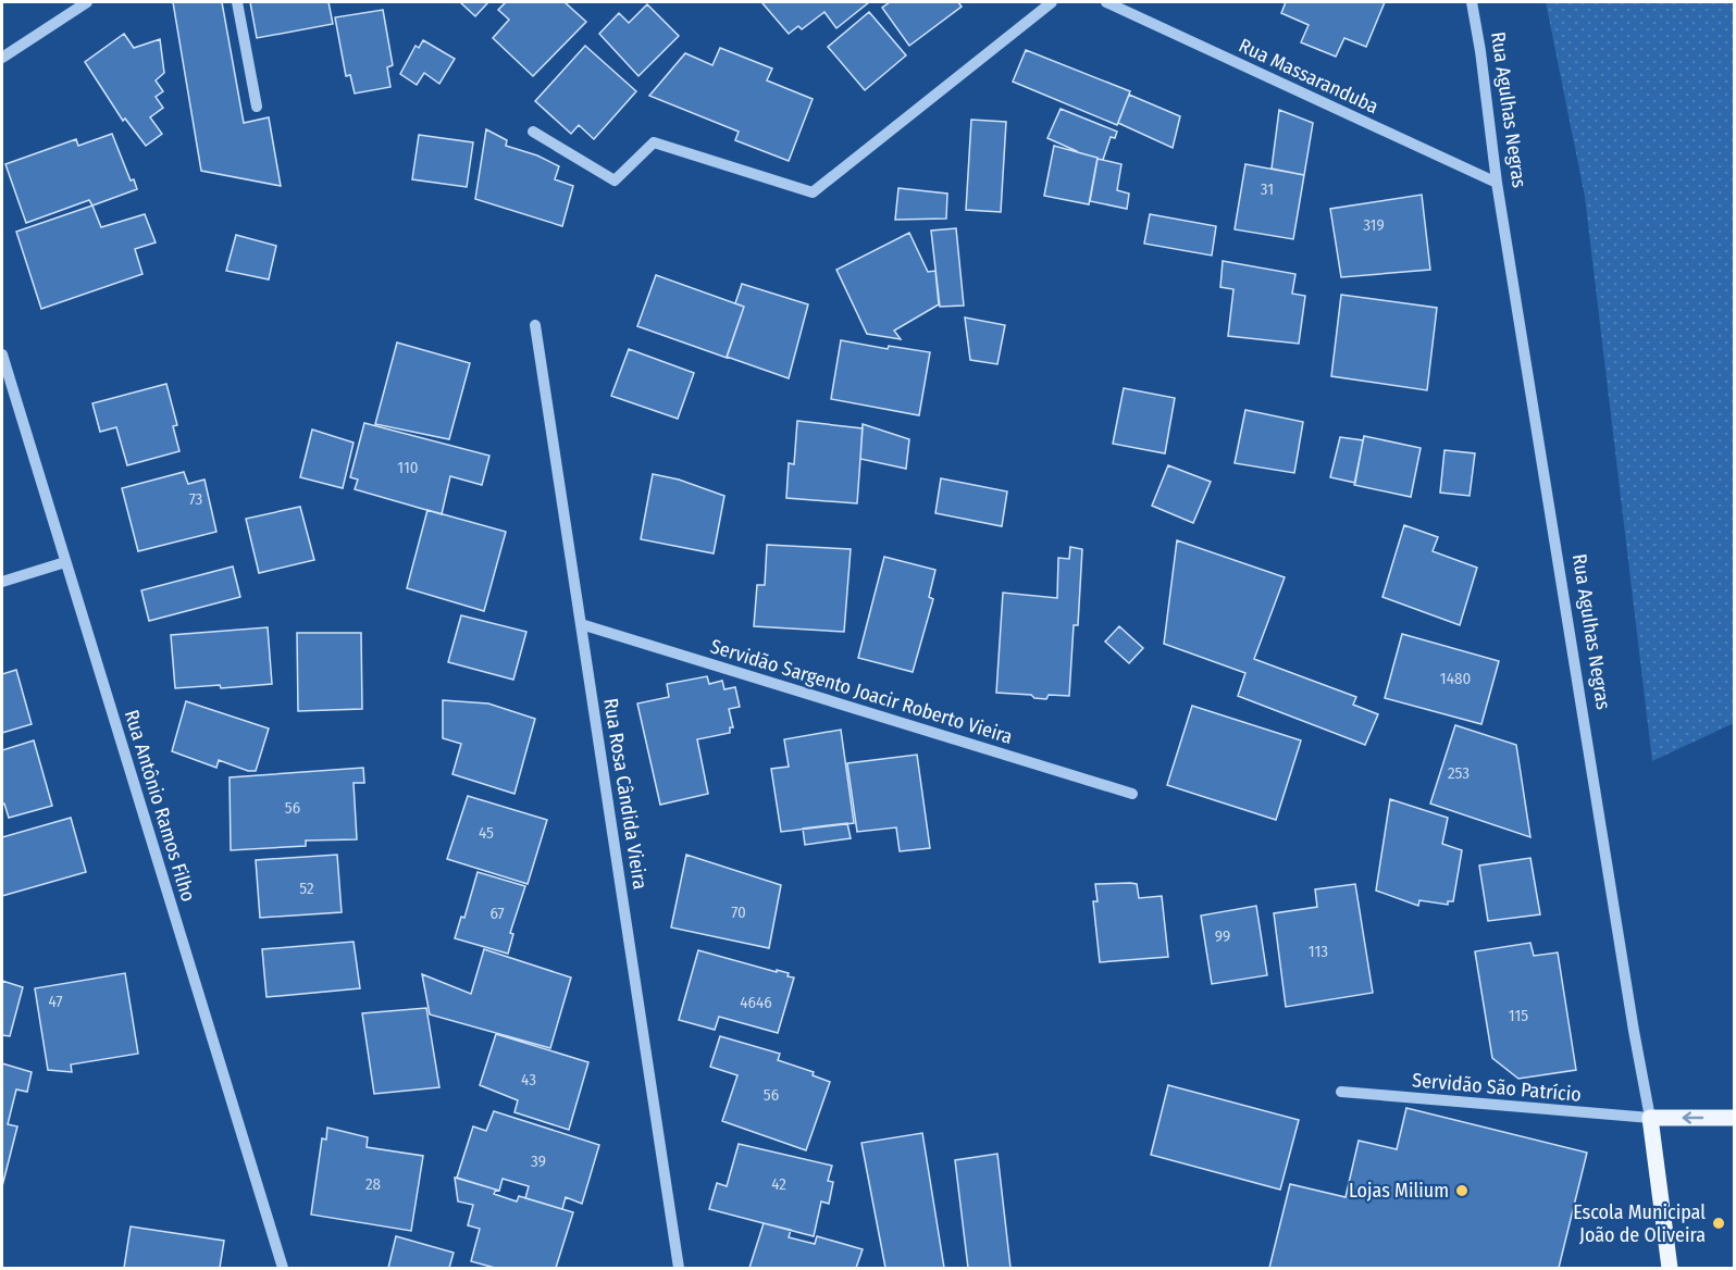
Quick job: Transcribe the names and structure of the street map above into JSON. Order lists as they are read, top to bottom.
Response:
{
  "streets": {
    "main road": ["Rua Agulhas Negras"],
    "street": [
      "Rua Massaranduba",
      "Servidão Sargento Joacir Roberto Vieira",
      "Rua Rosa Cândida Vieira",
      "Rua Antônio Ramos Filho",
      "Servidão São Patrício"
    ]
  },
  "crossings": [
    ["Rua Massaranduba", "Rua Agulhas Negras"],
    ["Rua Agulhas Negras", "Servidão São Patrício"],
    ["Servidão Sargento Joacir Roberto Vieira", "Rua Rosa Cândida Vieira"]
  ],
  "places": ["Lojas Milium", "Escola Municipal João de Oliveira"],
  "house_numbers": [
    "31",
    "319",
    "110",
    "73",
    "1480",
    "253",
    "56",
    "45",
    "52",
    "70",
    "67",
    "99",
    "113",
    "47",
    "4646",
    "115",
    "43",
    "56",
    "39",
    "28",
    "42"
  ]
}
